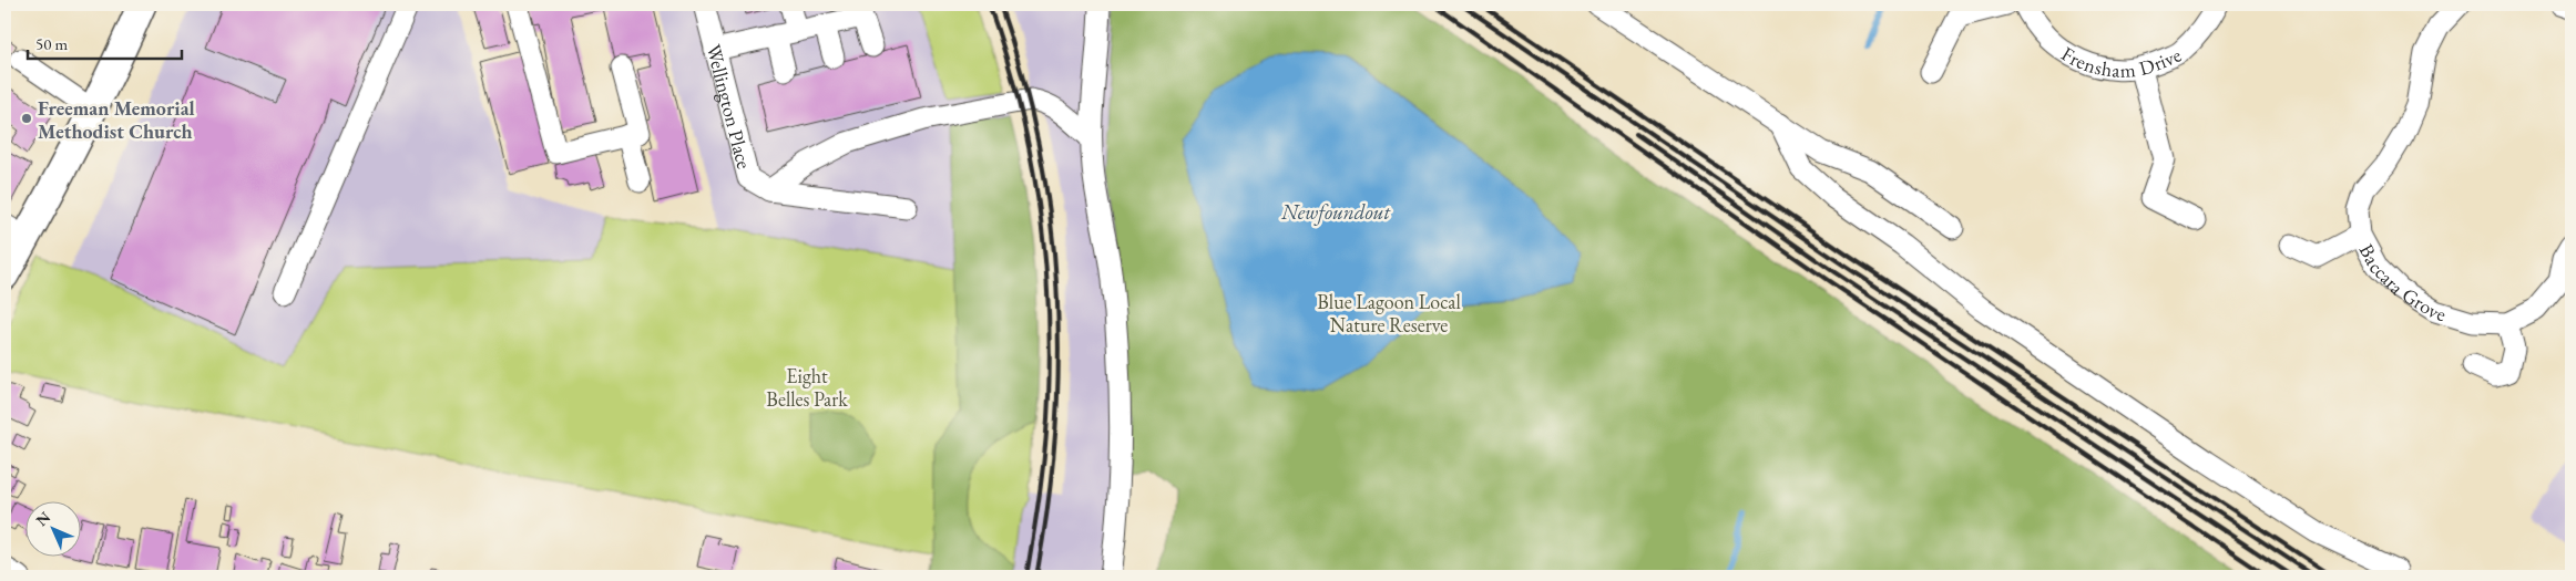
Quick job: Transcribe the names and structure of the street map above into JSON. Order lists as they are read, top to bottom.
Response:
{
  "streets": {
    "street": ["Frensham Drive", "Wellington Place", "Baccara Grove"]
  },
  "water": ["Newfoundout"],
  "parks": ["Blue Lagoon Local Nature Reserve", "Eight Belles Park"],
  "places": ["Freeman Memorial Methodist Church"],
  "scale_bar": "50 m",
  "north": "top left"
}
